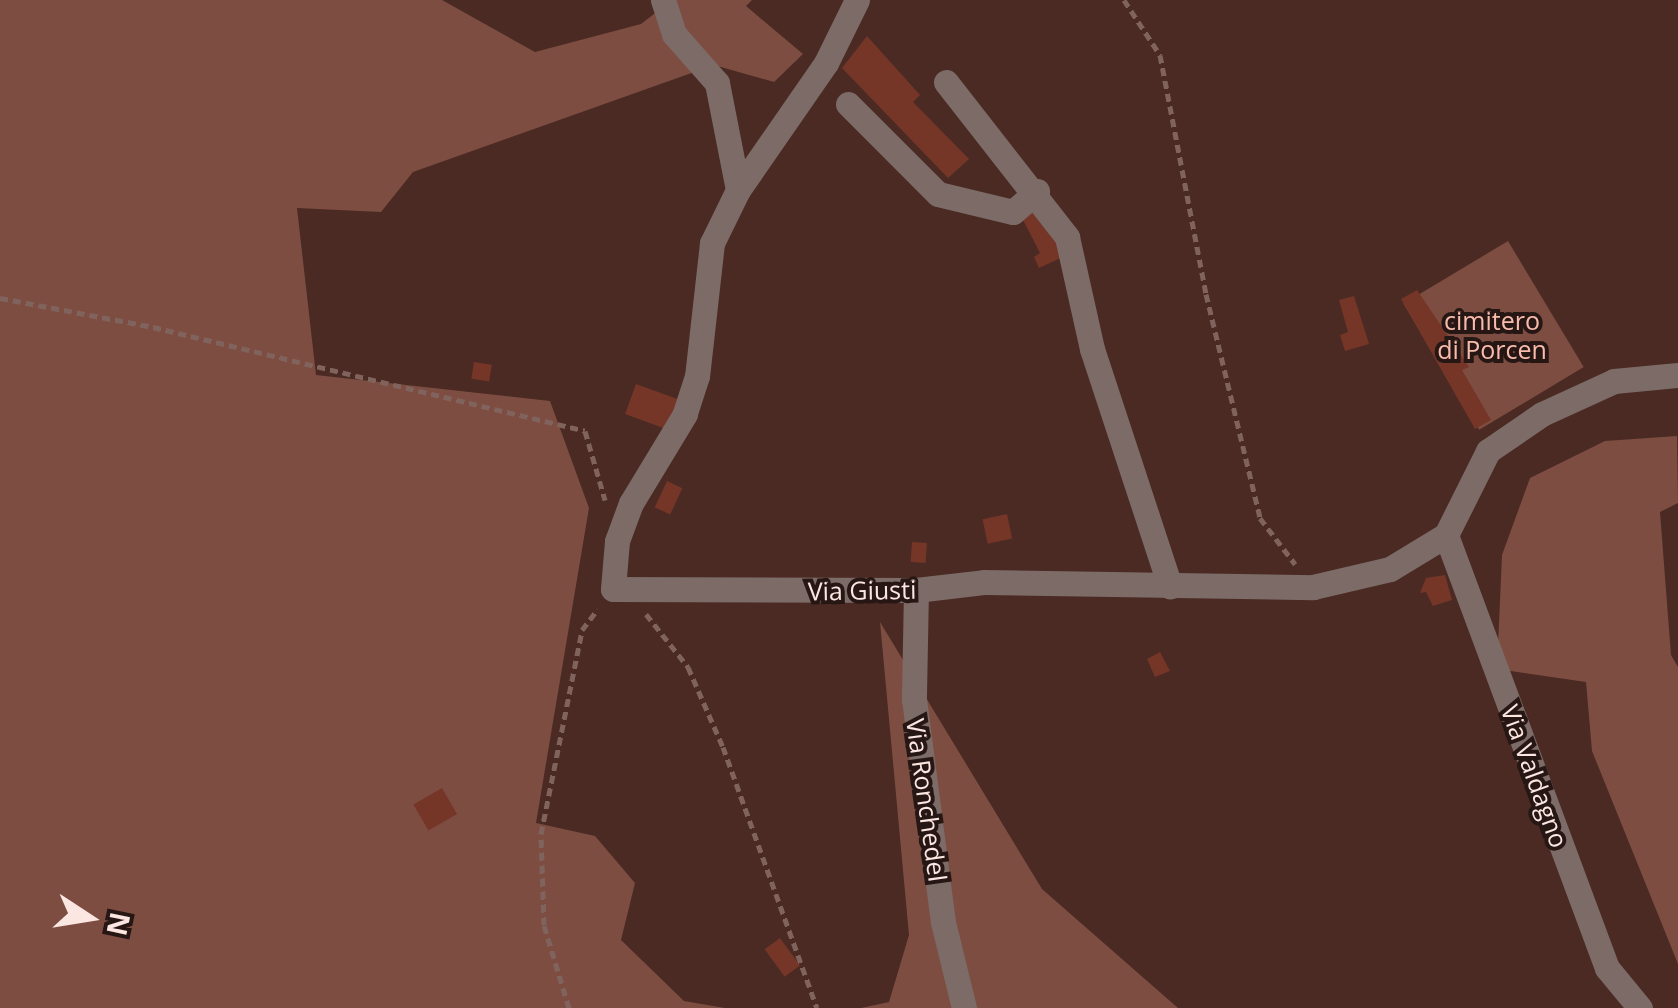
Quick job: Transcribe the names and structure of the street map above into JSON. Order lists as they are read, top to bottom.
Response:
{
  "streets": {
    "street": ["Via Giusti", "Via Valdagno", "Via Ronchedel"]
  },
  "crossings": [
    ["Via Giusti", "Via Valdagno"],
    ["Via Giusti", "Via Ronchedel"]
  ],
  "parks": ["cimitero di Porcen"],
  "north": "right"
}
